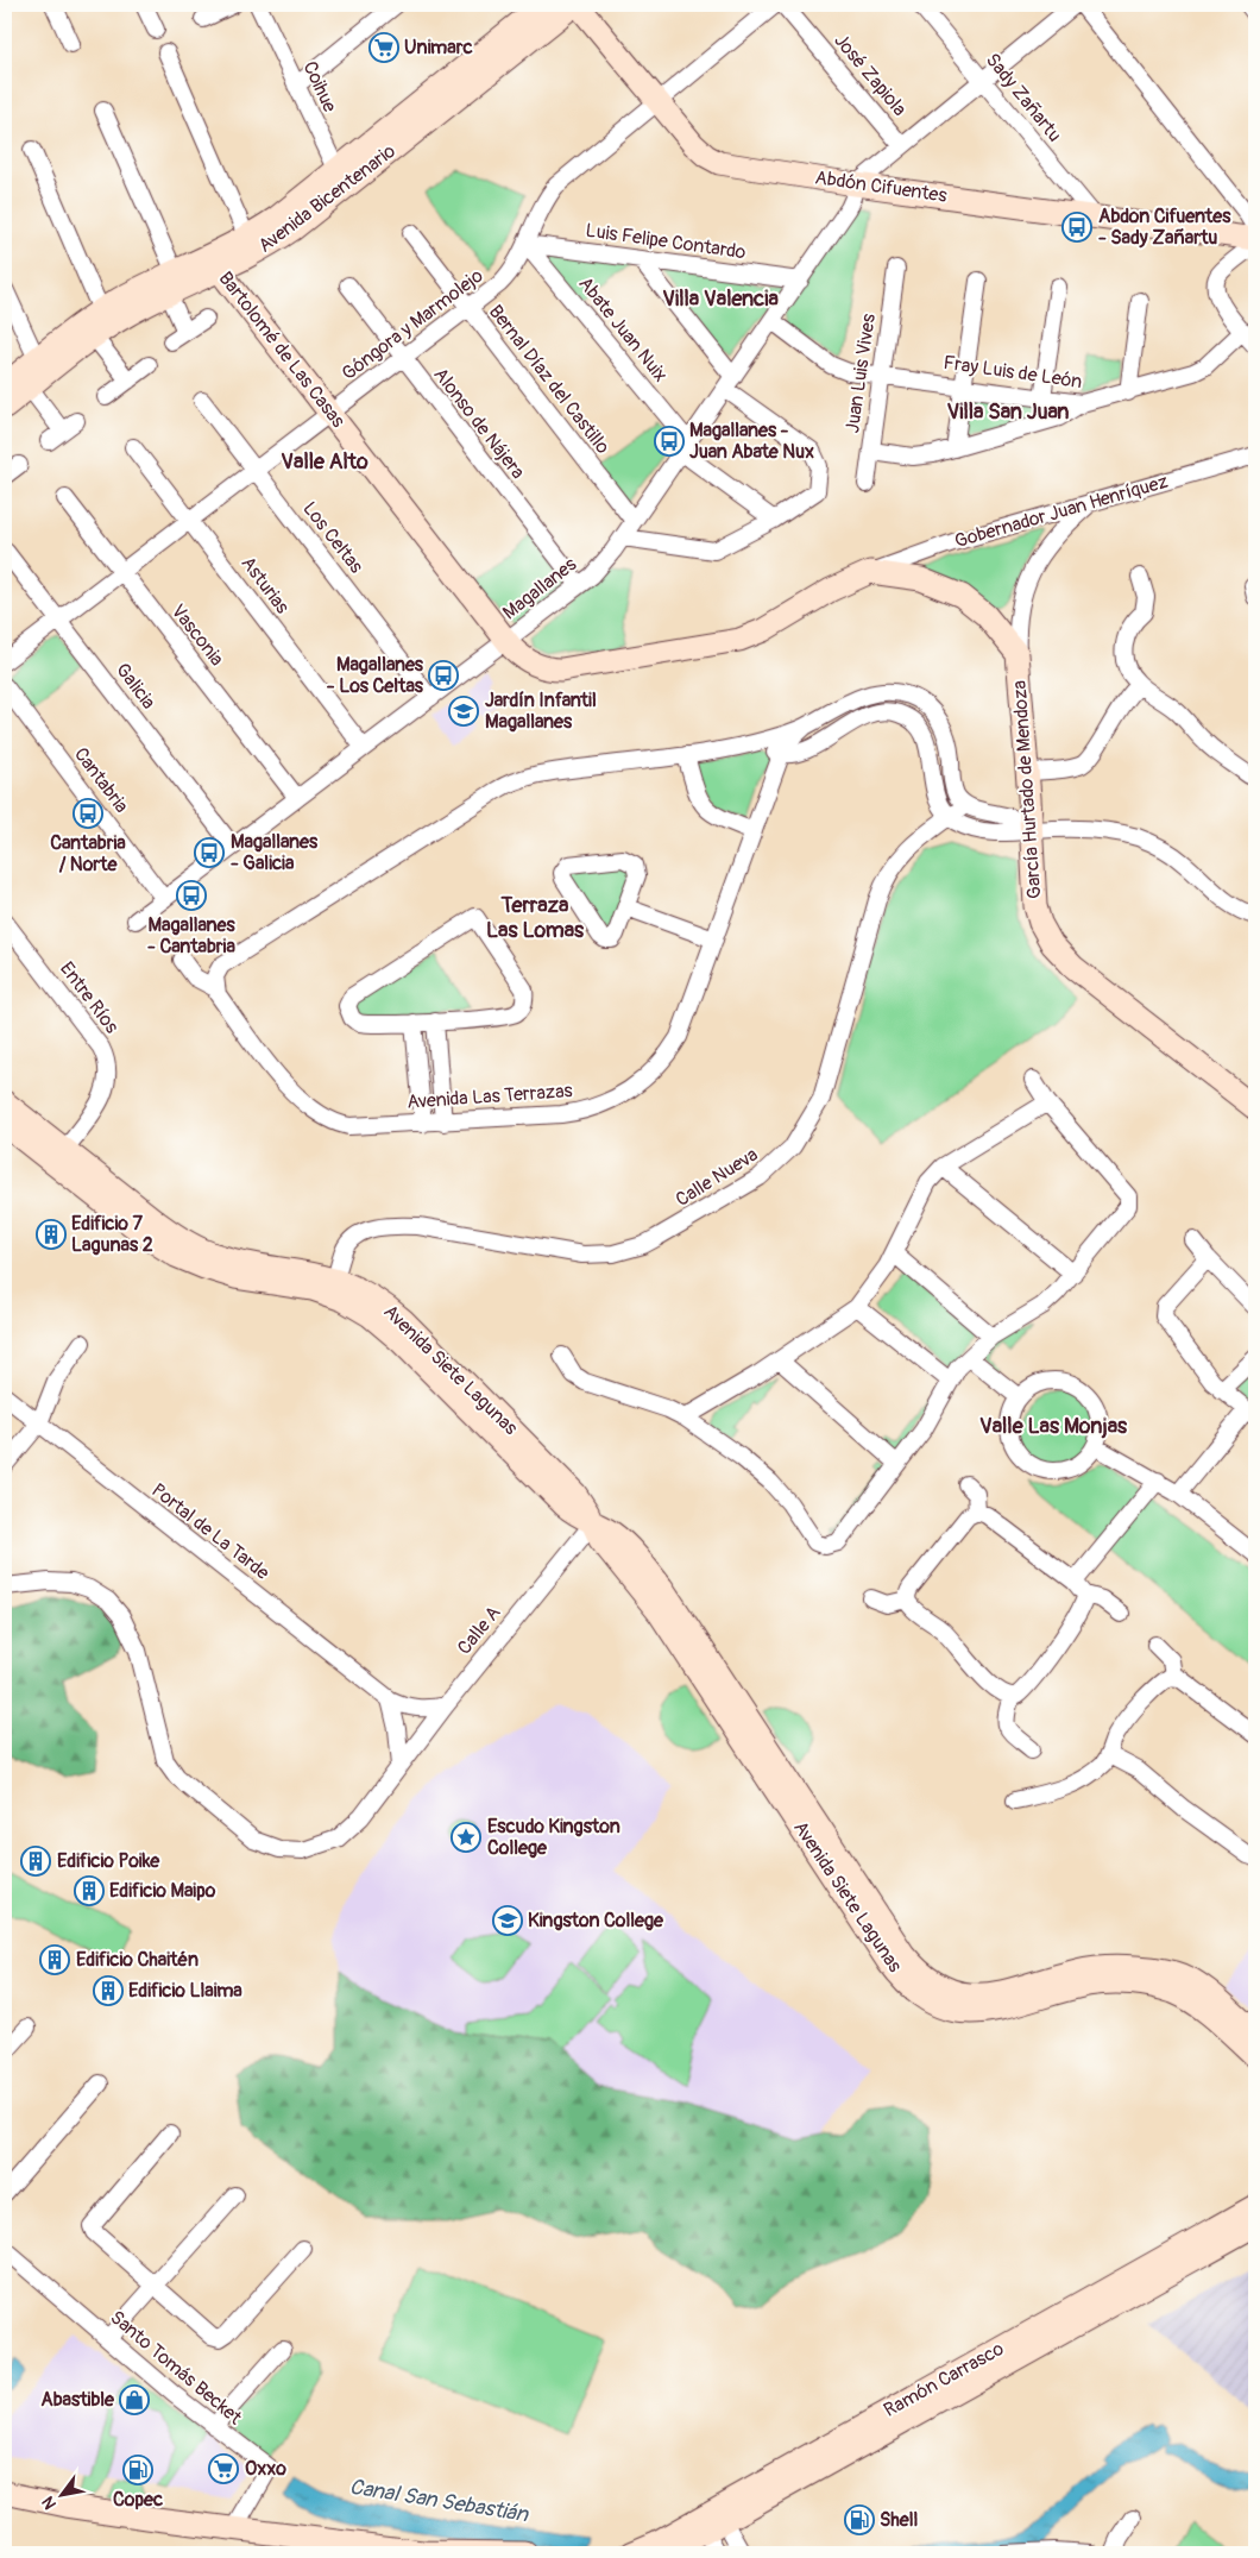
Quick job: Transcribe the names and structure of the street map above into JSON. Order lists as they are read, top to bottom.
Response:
{
  "streets": {
    "street": [
      "José Zapiola",
      "Coihue",
      "Sady Zañartu",
      "Abdón Cifuentes",
      "Avenida Bicentenario",
      "Luis Felipe Contardo",
      "Góngora y Marmolejo",
      "Abate Juan Nuix",
      "Bartolomé de Las Casas",
      "Fray Luis de León",
      "Juan Luis Vives",
      "Bernal Díaz del Castillo",
      "Alonso de Nájera",
      "Gobernador Juan Henríquez",
      "Los Celtas",
      "Asturias",
      "Magallanes",
      "Vasconia",
      "Galicia",
      "Cantabria",
      "García Hurtado de Mendoza",
      "Entre Ríos",
      "Avenida Las Terrazas",
      "Calle Nueva",
      "Avenida Siete Lagunas",
      "Portal de La Tarde",
      "Calle A",
      "Santo Tomás Becket",
      "Ramón Carrasco"
    ]
  },
  "crossings": [
    ["Coihue", "Avenida Bicentenario"],
    ["Sady Zañartu", "Abdón Cifuentes"],
    ["Abdón Cifuentes", "Avenida Bicentenario"],
    ["Abdón Cifuentes", "Góngora y Marmolejo"],
    ["Abdón Cifuentes", "Magallanes"],
    ["Avenida Bicentenario", "Bartolomé de Las Casas"],
    ["Luis Felipe Contardo", "Góngora y Marmolejo"],
    ["Luis Felipe Contardo", "Abate Juan Nuix"],
    ["Luis Felipe Contardo", "Magallanes"],
    ["Góngora y Marmolejo", "Abate Juan Nuix"],
    ["Góngora y Marmolejo", "Bartolomé de Las Casas"],
    ["Góngora y Marmolejo", "Bernal Díaz del Castillo"],
    ["Góngora y Marmolejo", "Alonso de Nájera"],
    ["Góngora y Marmolejo", "Los Celtas"],
    ["Góngora y Marmolejo", "Asturias"],
    ["Góngora y Marmolejo", "Vasconia"],
    ["Góngora y Marmolejo", "Galicia"],
    ["Abate Juan Nuix", "Magallanes"],
    ["Bartolomé de Las Casas", "Gobernador Juan Henríquez"],
    ["Bartolomé de Las Casas", "Magallanes"],
    ["Fray Luis de León", "Juan Luis Vives"],
    ["Fray Luis de León", "Magallanes"],
    ["Bernal Díaz del Castillo", "Magallanes"],
    ["Alonso de Nájera", "Magallanes"],
    ["Gobernador Juan Henríquez", "Magallanes"],
    ["Gobernador Juan Henríquez", "García Hurtado de Mendoza"],
    ["Los Celtas", "Magallanes"],
    ["Asturias", "Magallanes"],
    ["Magallanes", "Vasconia"],
    ["Magallanes", "Galicia"],
    ["Magallanes", "Cantabria"],
    ["Entre Ríos", "Avenida Siete Lagunas"],
    ["Avenida Las Terrazas", "Calle Nueva"],
    ["Calle Nueva", "Avenida Siete Lagunas"],
    ["Avenida Siete Lagunas", "Calle A"],
    ["Portal de La Tarde", "Calle A"]
  ],
  "districts": [
    "Villa Valencia",
    "Villa San Juan",
    "Valle Alto",
    "Terraza Las Lomas",
    "Valle Las Monjas"
  ],
  "water": ["Canal San Sebastián"],
  "places": {
    "supermarket": ["Unimarc", "Oxxo"],
    "bus stop": [
      "Abdon Cifuentes - Sady Zañartu",
      "Magallanes - Juan Abate Nux",
      "Magallanes - Los Celtas",
      "Cantabria / Norte",
      "Magallanes - Galicia",
      "Magallanes - Cantabria"
    ],
    "school or university": ["Jardín Infantil Magallanes", "Kingston College"],
    "building": [
      "Edificio 7 Lagunas 2",
      "Edificio Poike",
      "Edificio Maipo",
      "Edificio Chaitén",
      "Edificio Llaima"
    ],
    "place": ["Escudo Kingston College"],
    "shop": ["Abastible"],
    "fuel station": ["Copec", "Shell"]
  },
  "north": "bottom left"
}
